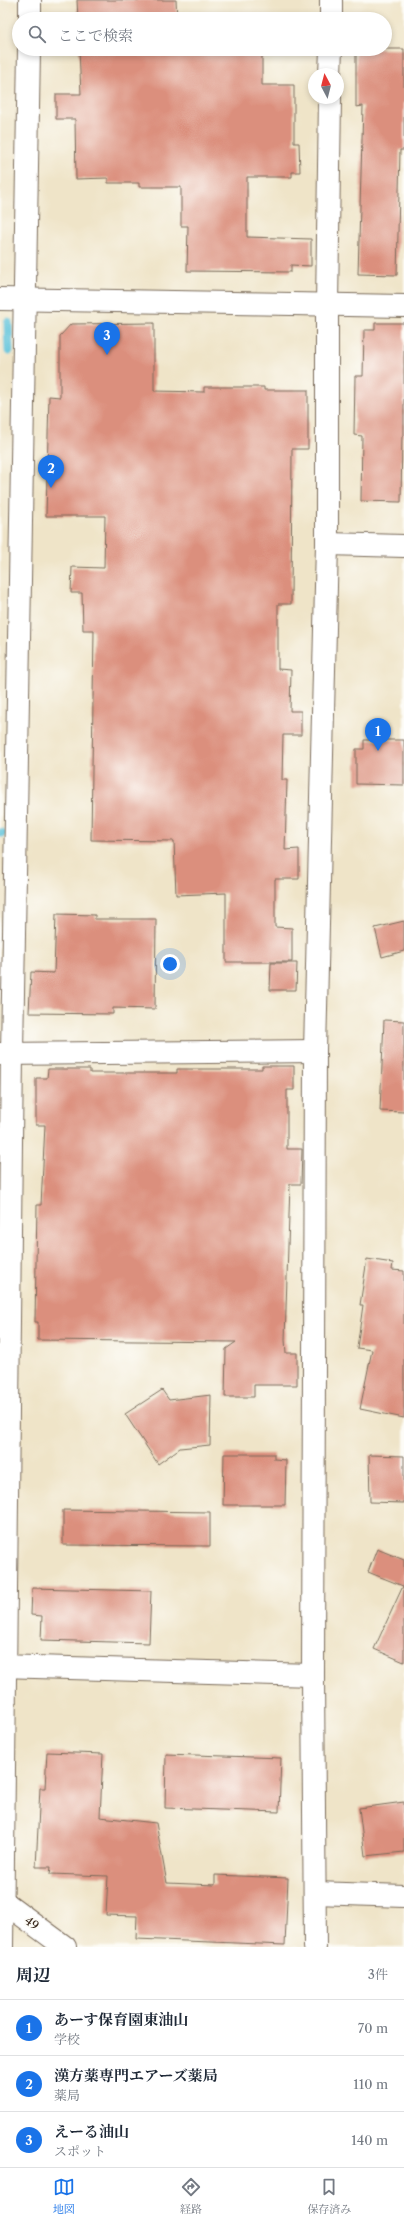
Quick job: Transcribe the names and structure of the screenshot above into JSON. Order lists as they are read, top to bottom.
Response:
{
  "streets": {
    "street": ["49"]
  },
  "north": "top",
  "page": {
    "search": "ここで検索",
    "pins": ["3", "2", "1"],
    "heading": ["周辺", "3件"],
    "list": [
      {
        "mark": "1",
        "name": "あーす保育園東油山",
        "note": "学校",
        "value": "70 m"
      },
      {
        "mark": "2",
        "name": "漢方薬専門エアーズ薬局",
        "note": "薬局",
        "value": "110 m"
      },
      {
        "mark": "3",
        "name": "えーる油山",
        "note": "スポット",
        "value": "140 m"
      }
    ],
    "nav": ["地図", "経路", "保存済み"]
  }
}
